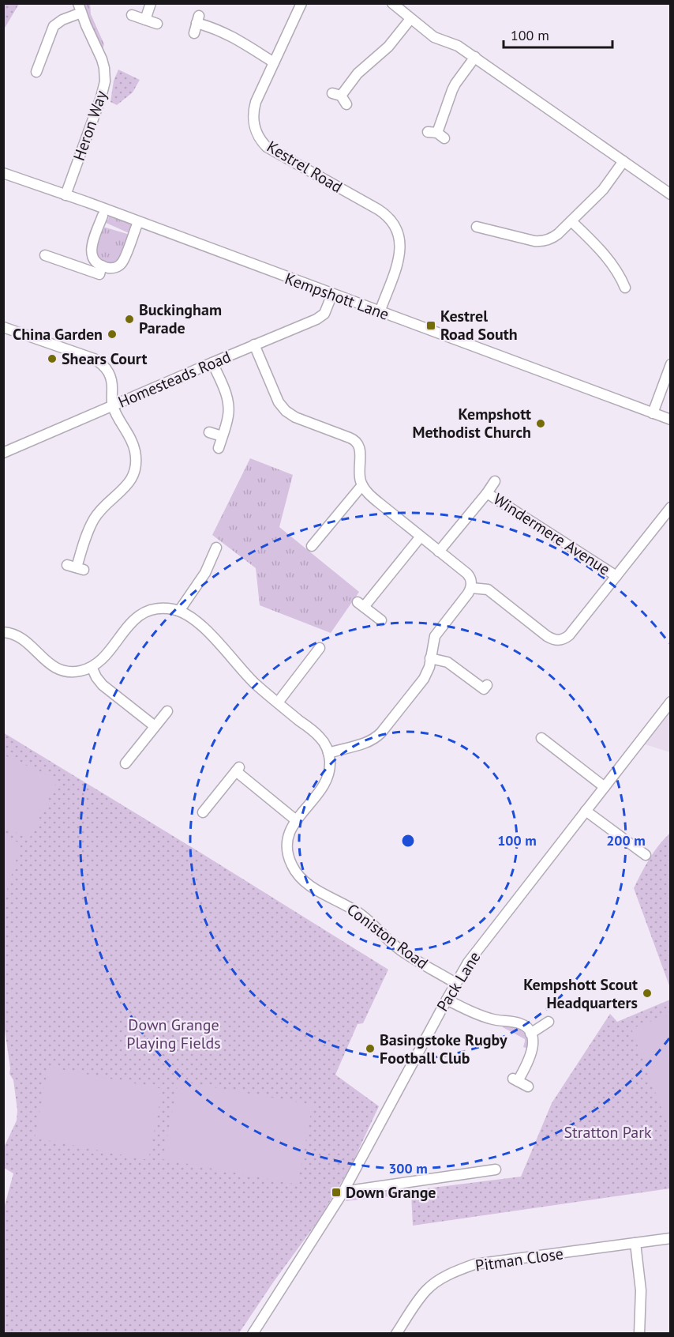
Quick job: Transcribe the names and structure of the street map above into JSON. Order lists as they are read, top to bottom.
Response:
{
  "streets": {
    "street": [
      "Heron Way",
      "Kestrel Road",
      "Kempshott Lane",
      "Homesteads Road",
      "Windermere Avenue",
      "Coniston Road",
      "Pack Lane",
      "Pitman Close"
    ]
  },
  "crossings": [
    ["Heron Way", "Kempshott Lane"],
    ["Kestrel Road", "Kempshott Lane"],
    ["Kempshott Lane", "Homesteads Road"],
    ["Coniston Road", "Pack Lane"]
  ],
  "parks": ["Down Grange Playing Fields", "Stratton Park"],
  "places": {
    "other": [
      "Buckingham Parade",
      "China Garden",
      "Shears Court",
      "Kempshott Methodist Church",
      "Kempshott Scout Headquarters",
      "Basingstoke Rugby Football Club"
    ],
    "transit": ["Kestrel Road South", "Down Grange"]
  },
  "scale_bar": "100 m",
  "rings": ["100 m", "200 m", "300 m"]
}
